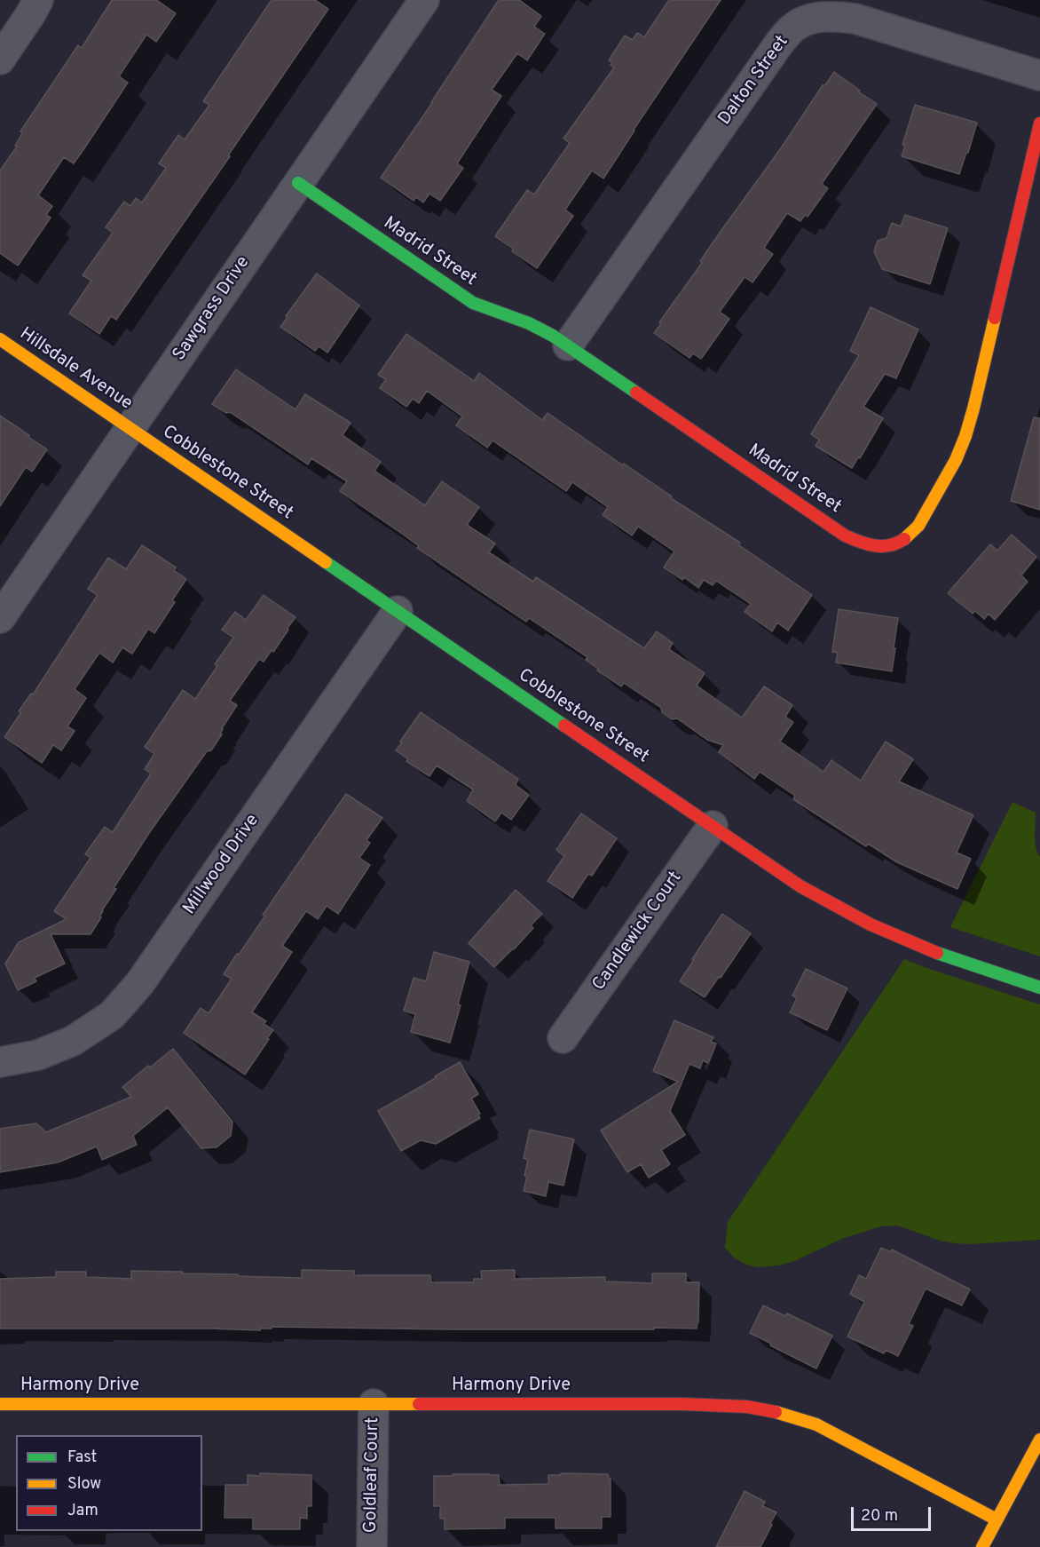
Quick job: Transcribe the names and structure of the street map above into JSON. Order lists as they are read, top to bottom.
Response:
{
  "streets": {
    "street": [
      "Dalton Street",
      "Madrid Street",
      "Sawgrass Drive",
      "Hillsdale Avenue",
      "Cobblestone Street",
      "Millwood Drive",
      "Candlewick Court",
      "Harmony Drive",
      "Goldleaf Court"
    ]
  },
  "crossings": [
    ["Dalton Street", "Madrid Street"],
    ["Madrid Street", "Sawgrass Drive"],
    ["Sawgrass Drive", "Hillsdale Avenue"],
    ["Sawgrass Drive", "Cobblestone Street"],
    ["Hillsdale Avenue", "Cobblestone Street"],
    ["Cobblestone Street", "Millwood Drive"],
    ["Cobblestone Street", "Candlewick Court"],
    ["Harmony Drive", "Goldleaf Court"]
  ],
  "legend": ["Fast", "Slow", "Jam"],
  "scale_bar": "20 m"
}
